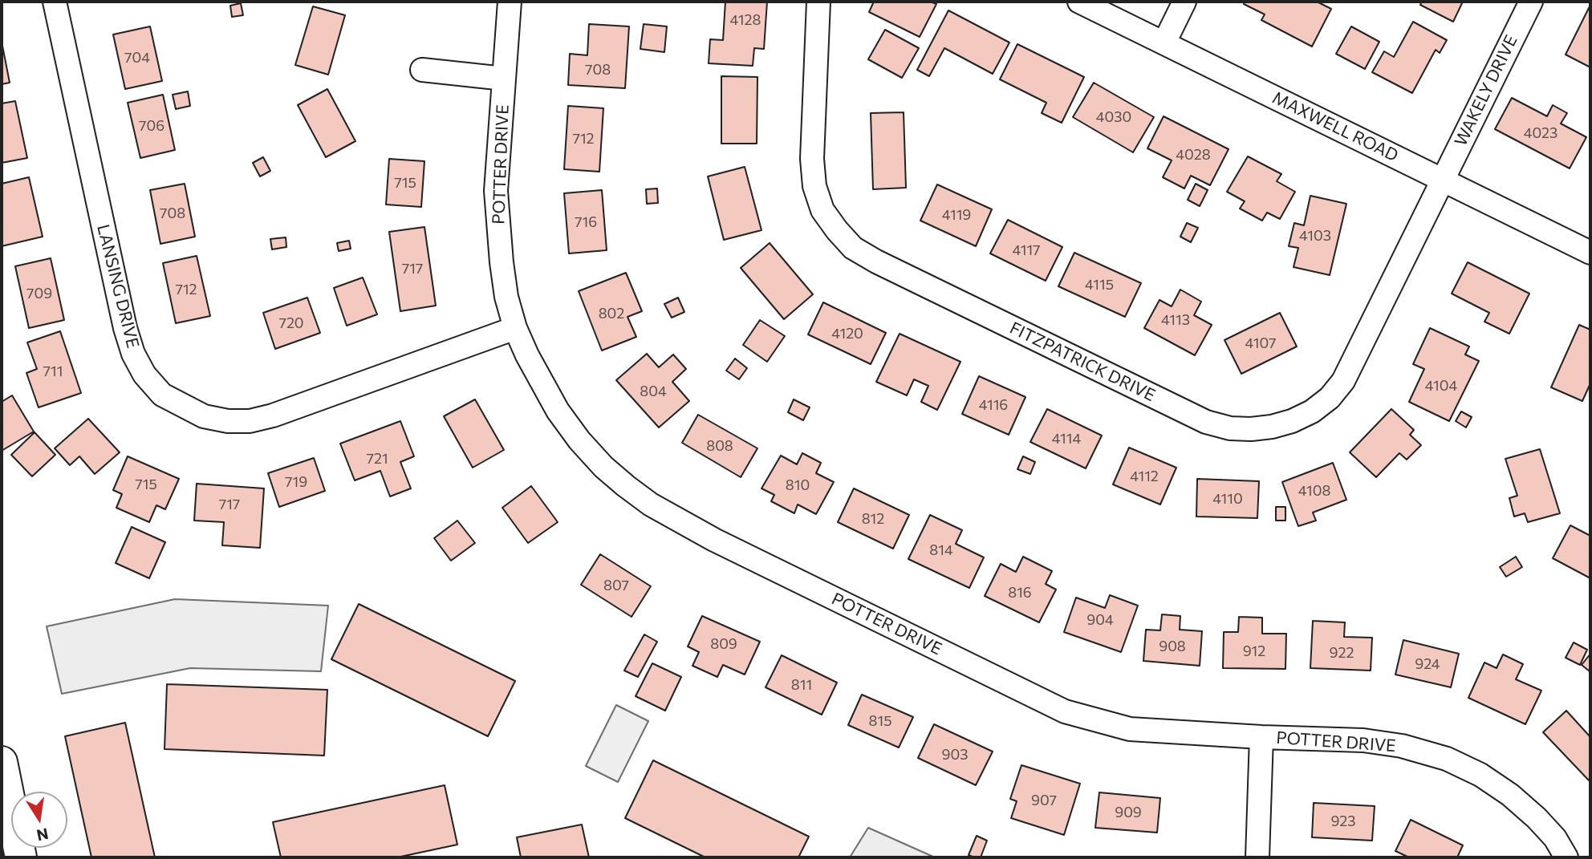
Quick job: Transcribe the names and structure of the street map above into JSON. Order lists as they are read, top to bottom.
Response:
{
  "streets": {
    "street": [
      "WAKELY DRIVE",
      "MAXWELL ROAD",
      "POTTER DRIVE",
      "LANSING DRIVE",
      "FITZPATRICK DRIVE"
    ]
  },
  "crossings": [
    ["WAKELY DRIVE", "MAXWELL ROAD"],
    ["WAKELY DRIVE", "FITZPATRICK DRIVE"],
    ["MAXWELL ROAD", "FITZPATRICK DRIVE"],
    ["POTTER DRIVE", "LANSING DRIVE"]
  ],
  "house_numbers": [
    "4128",
    "704",
    "708",
    "4030",
    "706",
    "4023",
    "712",
    "4028",
    "715",
    "708",
    "4119",
    "716",
    "4103",
    "4117",
    "717",
    "4115",
    "712",
    "709",
    "802",
    "4113",
    "720",
    "4120",
    "4107",
    "711",
    "4104",
    "804",
    "4116",
    "4114",
    "808",
    "721",
    "4112",
    "719",
    "715",
    "810",
    "4108",
    "4110",
    "717",
    "812",
    "814",
    "807",
    "816",
    "904",
    "809",
    "908",
    "912",
    "922",
    "924",
    "811",
    "815",
    "903",
    "907",
    "909",
    "923"
  ],
  "north": "bottom"
}
